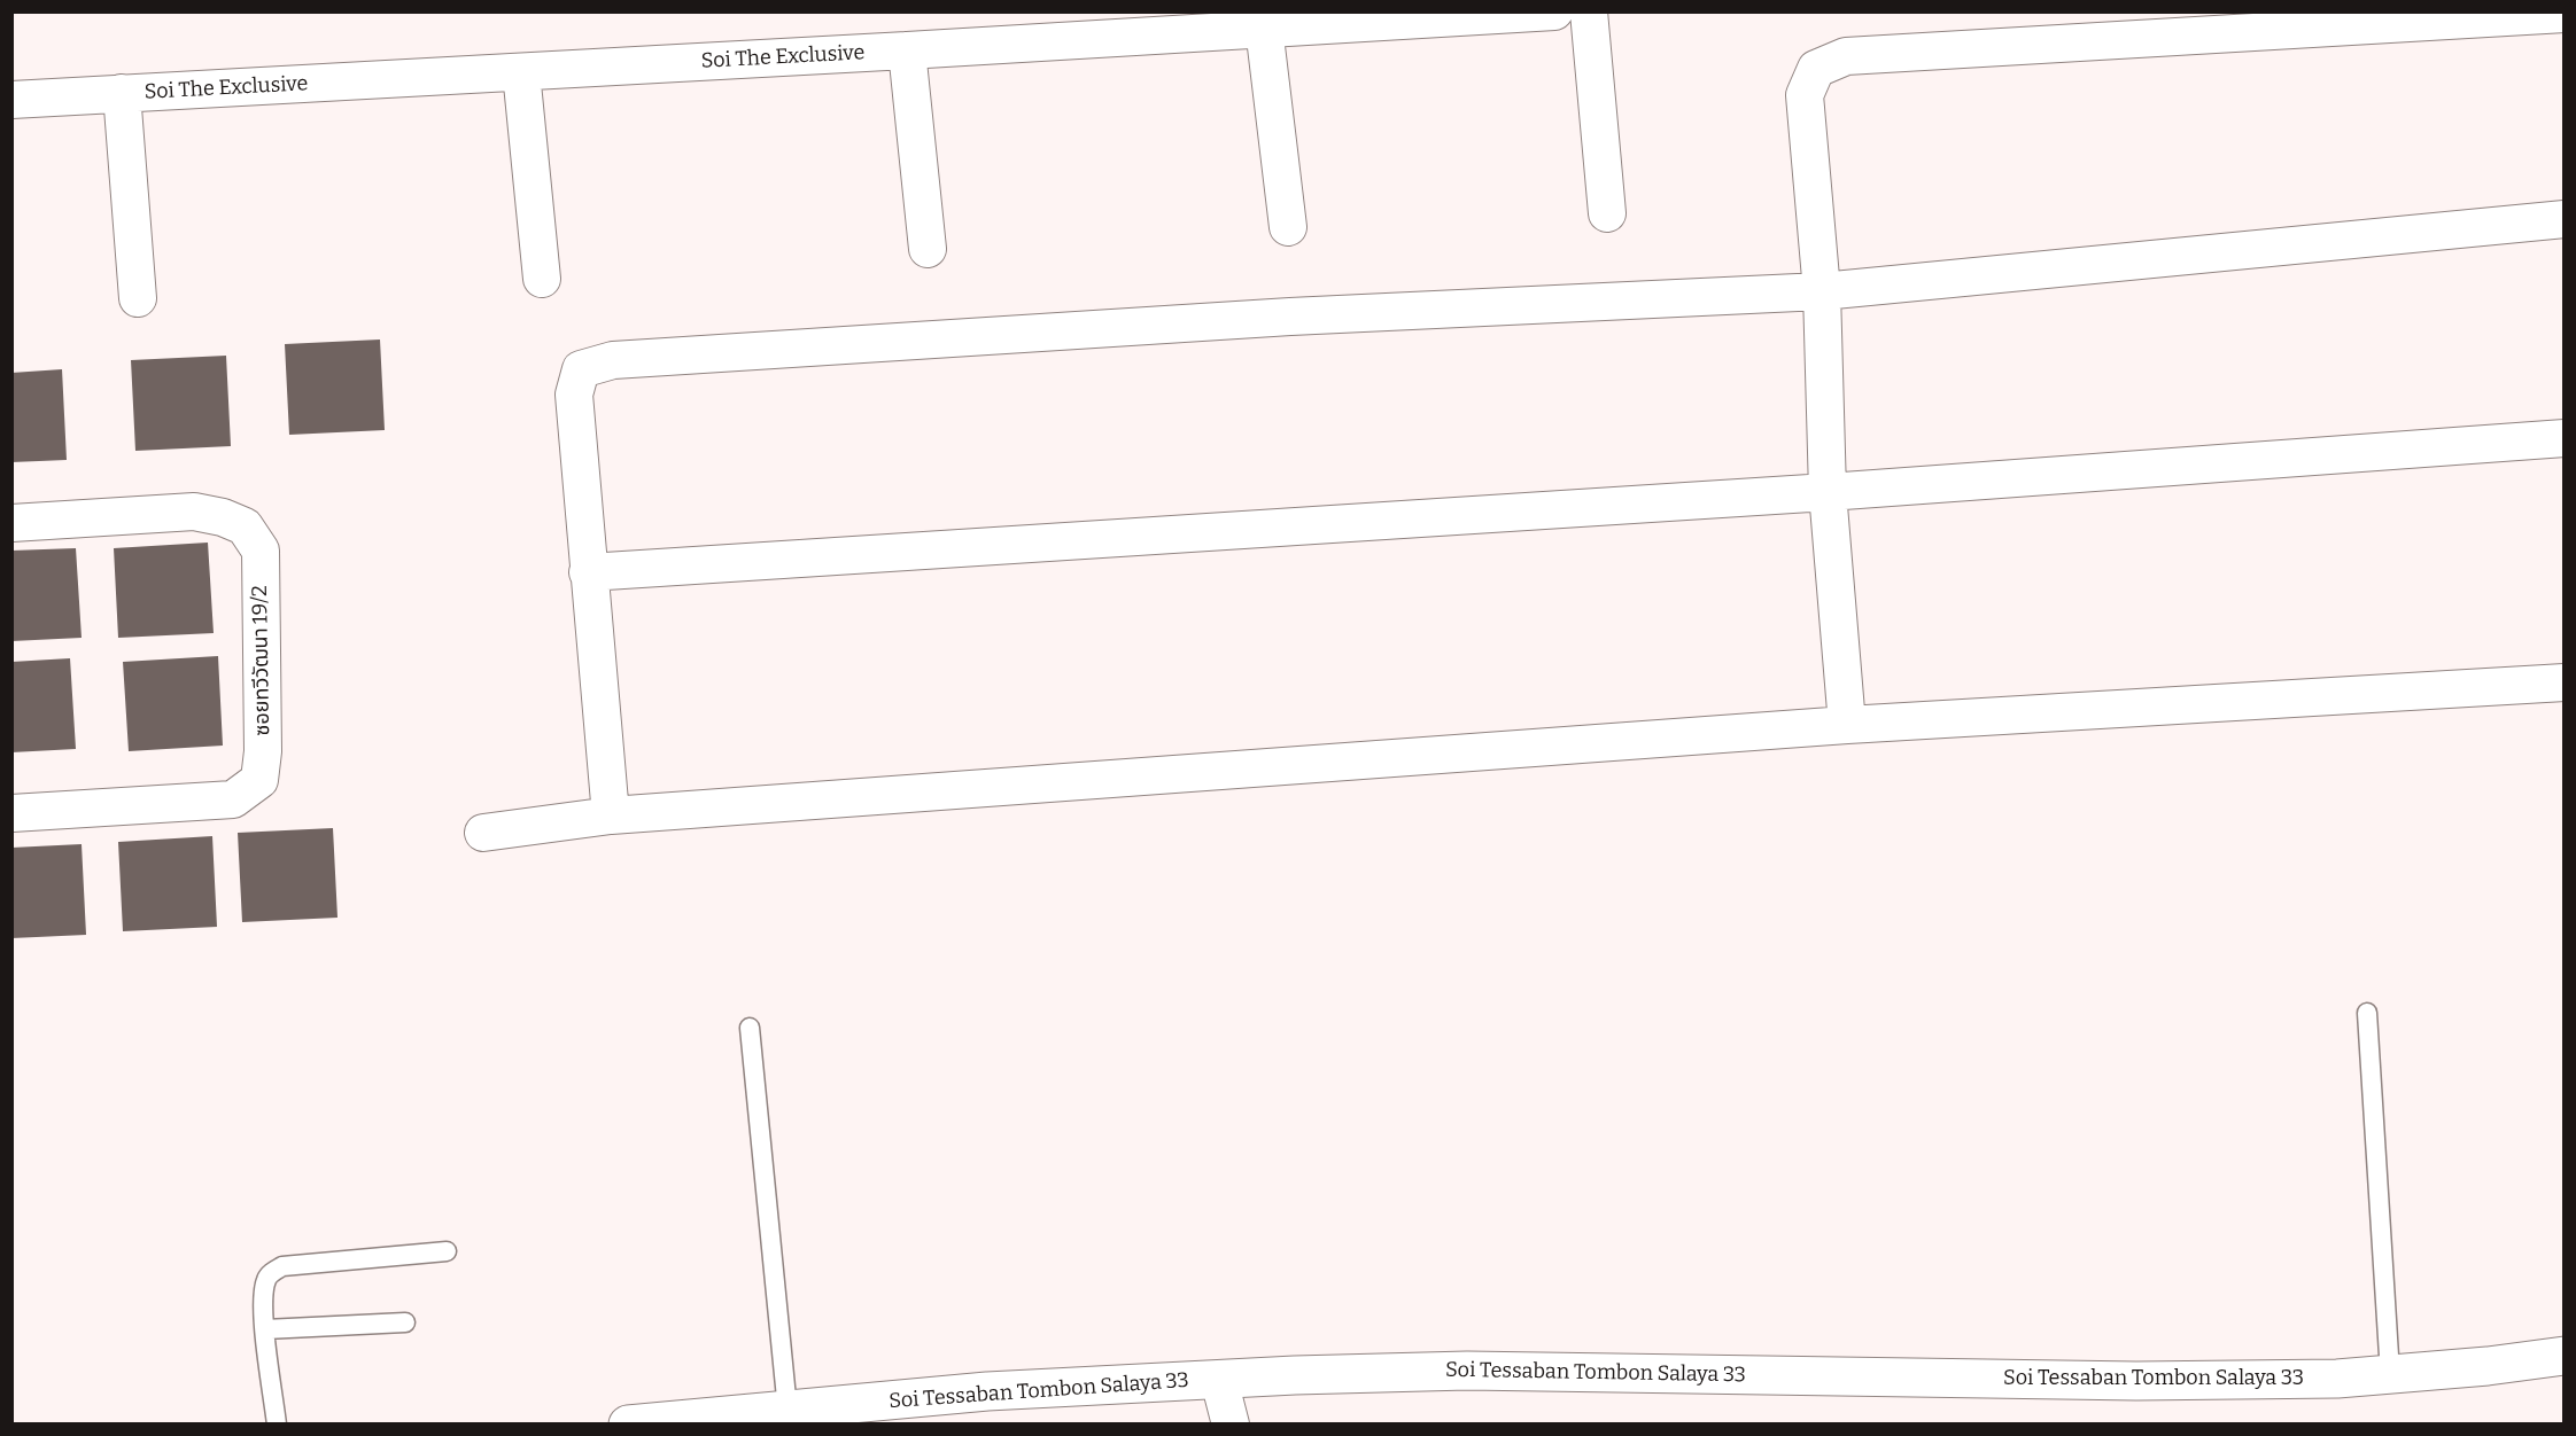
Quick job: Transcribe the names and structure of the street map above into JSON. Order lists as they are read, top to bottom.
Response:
{
  "streets": {
    "street": ["Soi The Exclusive", "ซอยทวีวัฒนา 19/2", "Soi Tessaban Tombon Salaya 33"]
  }
}
